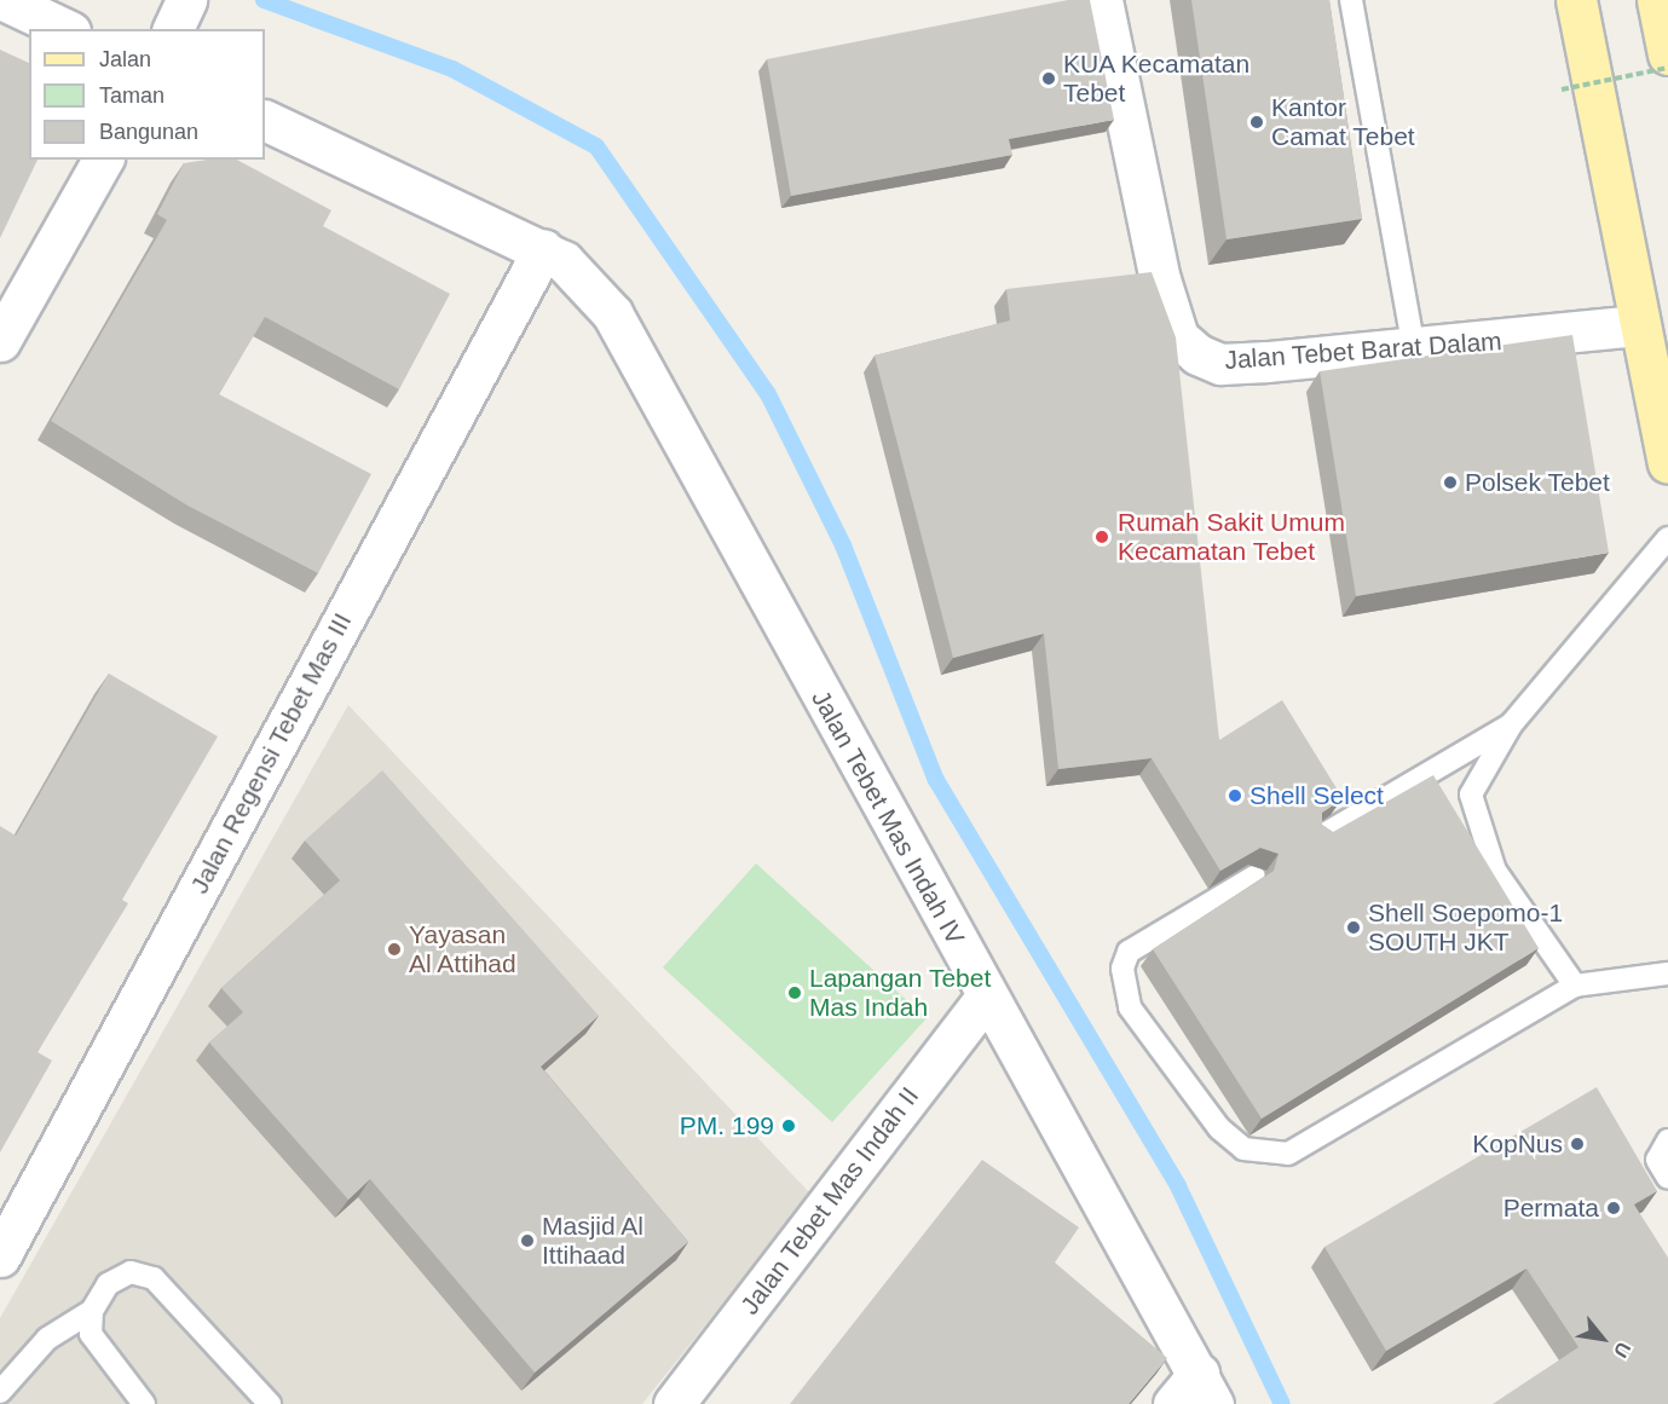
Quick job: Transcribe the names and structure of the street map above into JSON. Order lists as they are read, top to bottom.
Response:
{
  "streets": {
    "street": [
      "Jalan Tebet Barat Dalam",
      "Jalan Regensi Tebet Mas III",
      "Jalan Tebet Mas Indah IV",
      "Jalan Tebet Mas Indah II"
    ]
  },
  "crossings": [
    ["Jalan Regensi Tebet Mas III", "Jalan Tebet Mas Indah IV"],
    ["Jalan Tebet Mas Indah IV", "Jalan Tebet Mas Indah II"]
  ],
  "places": [
    "KUA Kecamatan Tebet",
    "Kantor Camat Tebet",
    "Polsek Tebet",
    "Rumah Sakit Umum Kecamatan Tebet",
    "Shell Select",
    "Shell Soepomo-1 SOUTH JKT",
    "Yayasan Al Attihad",
    "Lapangan Tebet Mas Indah",
    "PM. 199",
    "KopNus",
    "Permata",
    "Masjid Al Ittihaad"
  ],
  "legend": ["Jalan", "Taman", "Bangunan"],
  "north": "bottom right"
}
